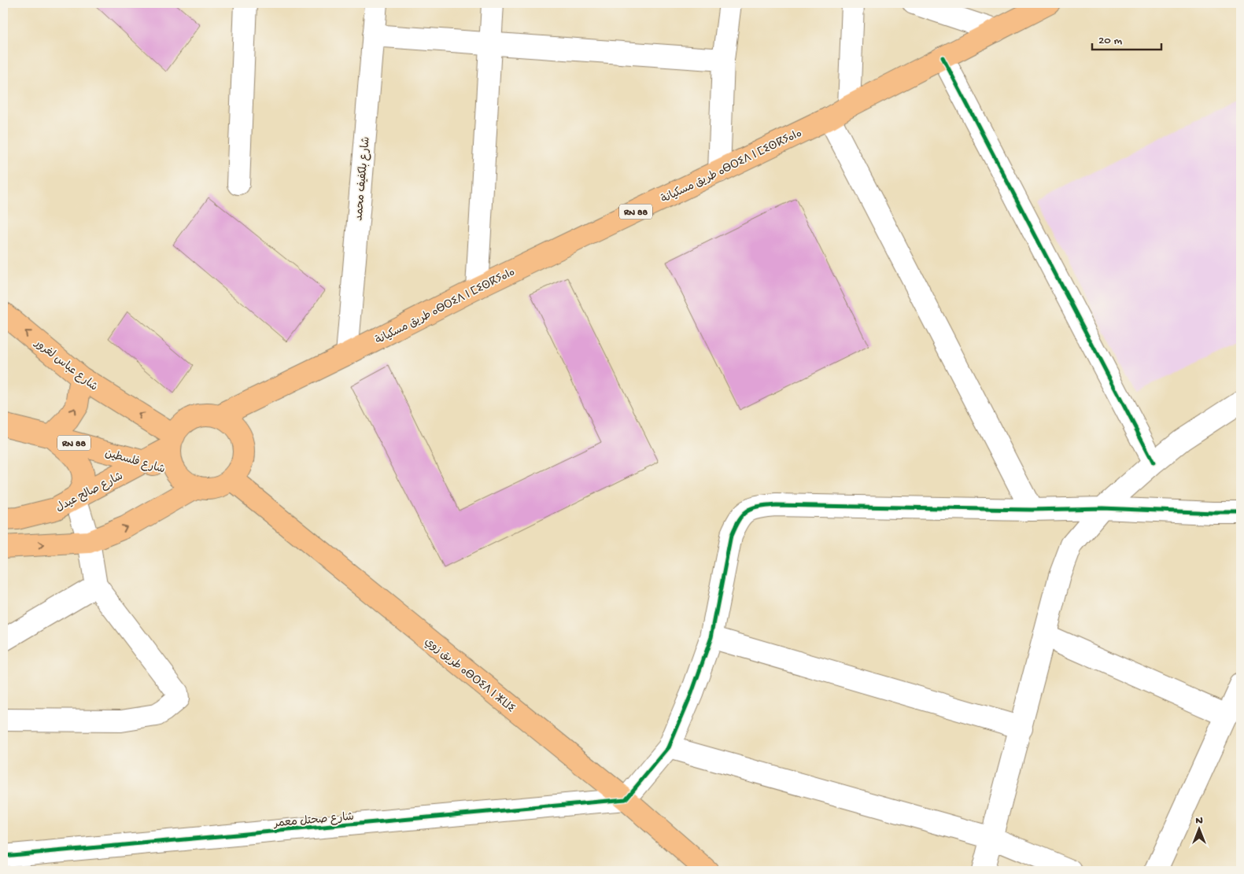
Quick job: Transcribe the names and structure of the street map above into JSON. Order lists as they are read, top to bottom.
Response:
{
  "streets": {
    "main road": [
      "طريق مسكيانة ⴰⴱⵔⵉⴷ ⵏ ⵎⵉⵙⴽⵢⴰⵏⴰ",
      "RN 88",
      "شارع عباس لغرور",
      "شارع فلسطين",
      "شارع صالح عيدل",
      "طريق زوي ⴰⴱⵔⵉⴷ ⵏ ⵣⵡⵉ"
    ],
    "street": ["شارع بلكفيف محمد", "شارع صحتل معمر"]
  },
  "crossings": [
    ["طريق مسكيانة ⴰⴱⵔⵉⴷ ⵏ ⵎⵉⵙⴽⵢⴰⵏⴰ", "شارع بلكفيف محمد"],
    ["طريق مسكيانة ⴰⴱⵔⵉⴷ ⵏ ⵎⵉⵙⴽⵢⴰⵏⴰ", "شارع عباس لغرور"],
    ["طريق مسكيانة ⴰⴱⵔⵉⴷ ⵏ ⵎⵉⵙⴽⵢⴰⵏⴰ", "شارع فلسطين"],
    ["طريق مسكيانة ⴰⴱⵔⵉⴷ ⵏ ⵎⵉⵙⴽⵢⴰⵏⴰ", "شارع صالح عيدل"],
    ["طريق مسكيانة ⴰⴱⵔⵉⴷ ⵏ ⵎⵉⵙⴽⵢⴰⵏⴰ", "طريق زوي ⴰⴱⵔⵉⴷ ⵏ ⵣⵡⵉ"],
    ["شارع عباس لغرور", "شارع فلسطين"],
    ["شارع عباس لغرور", "شارع صالح عيدل"],
    ["شارع عباس لغرور", "طريق زوي ⴰⴱⵔⵉⴷ ⵏ ⵣⵡⵉ"],
    ["شارع فلسطين", "شارع صالح عيدل"],
    ["شارع فلسطين", "طريق زوي ⴰⴱⵔⵉⴷ ⵏ ⵣⵡⵉ"],
    ["شارع صالح عيدل", "طريق زوي ⴰⴱⵔⵉⴷ ⵏ ⵣⵡⵉ"],
    ["طريق زوي ⴰⴱⵔⵉⴷ ⵏ ⵣⵡⵉ", "شارع صحتل معمر"]
  ],
  "one_way": ["شارع عباس لغرور"],
  "scale_bar": "20 m",
  "north": "top"
}
